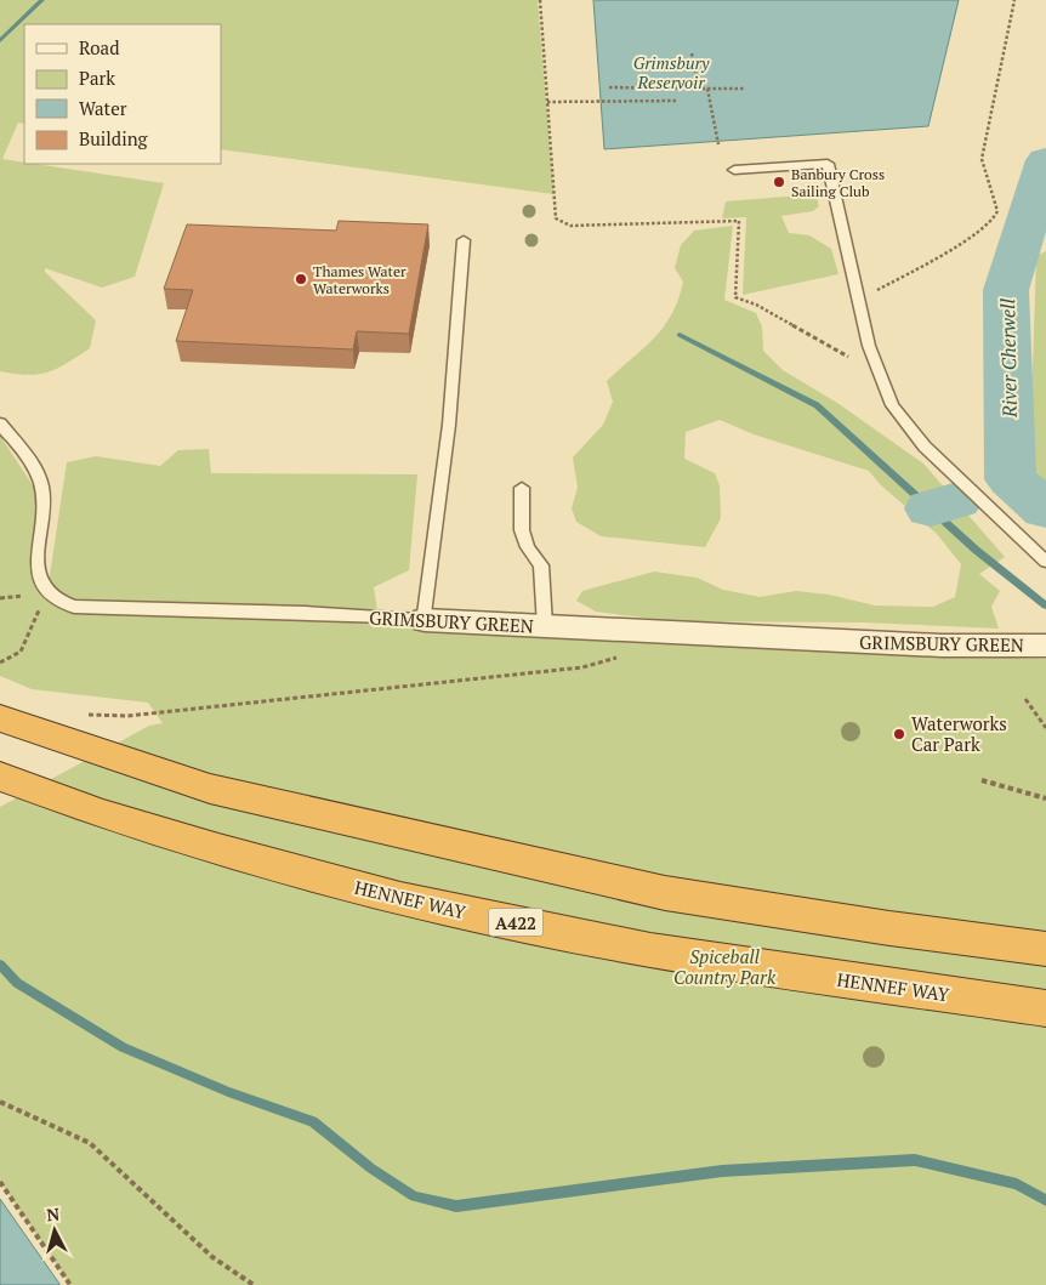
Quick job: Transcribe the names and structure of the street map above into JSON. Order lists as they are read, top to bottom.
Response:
{
  "streets": {
    "highway": ["HENNEF WAY", "A422"],
    "street": ["GRIMSBURY GREEN"]
  },
  "water": ["Grimsbury Reservoir", "River Cherwell"],
  "parks": ["Spiceball Country Park"],
  "places": ["Banbury Cross Sailing Club", "Thames Water Waterworks", "Waterworks Car Park"],
  "legend": [
    "Road",
    "Park",
    "Water",
    "Building"
  ],
  "north": "top"
}
